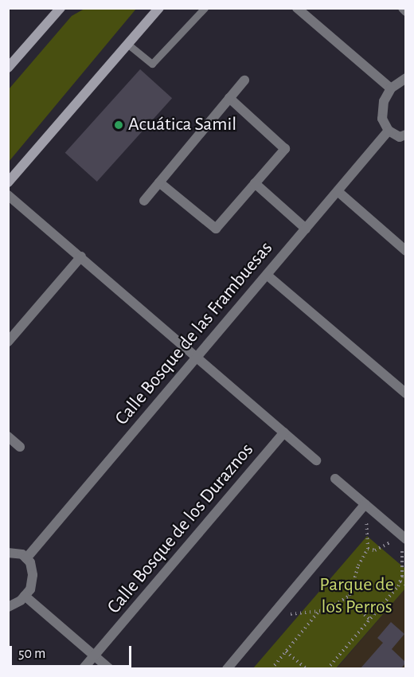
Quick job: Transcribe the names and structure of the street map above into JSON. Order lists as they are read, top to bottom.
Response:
{
  "streets": {
    "street": ["Calle Bosque de las Frambuesas", "Calle Bosque de los Duraznos"]
  },
  "parks": ["Parque de los Perros"],
  "places": ["Acuática Samil"],
  "scale_bar": "50 m"
}
